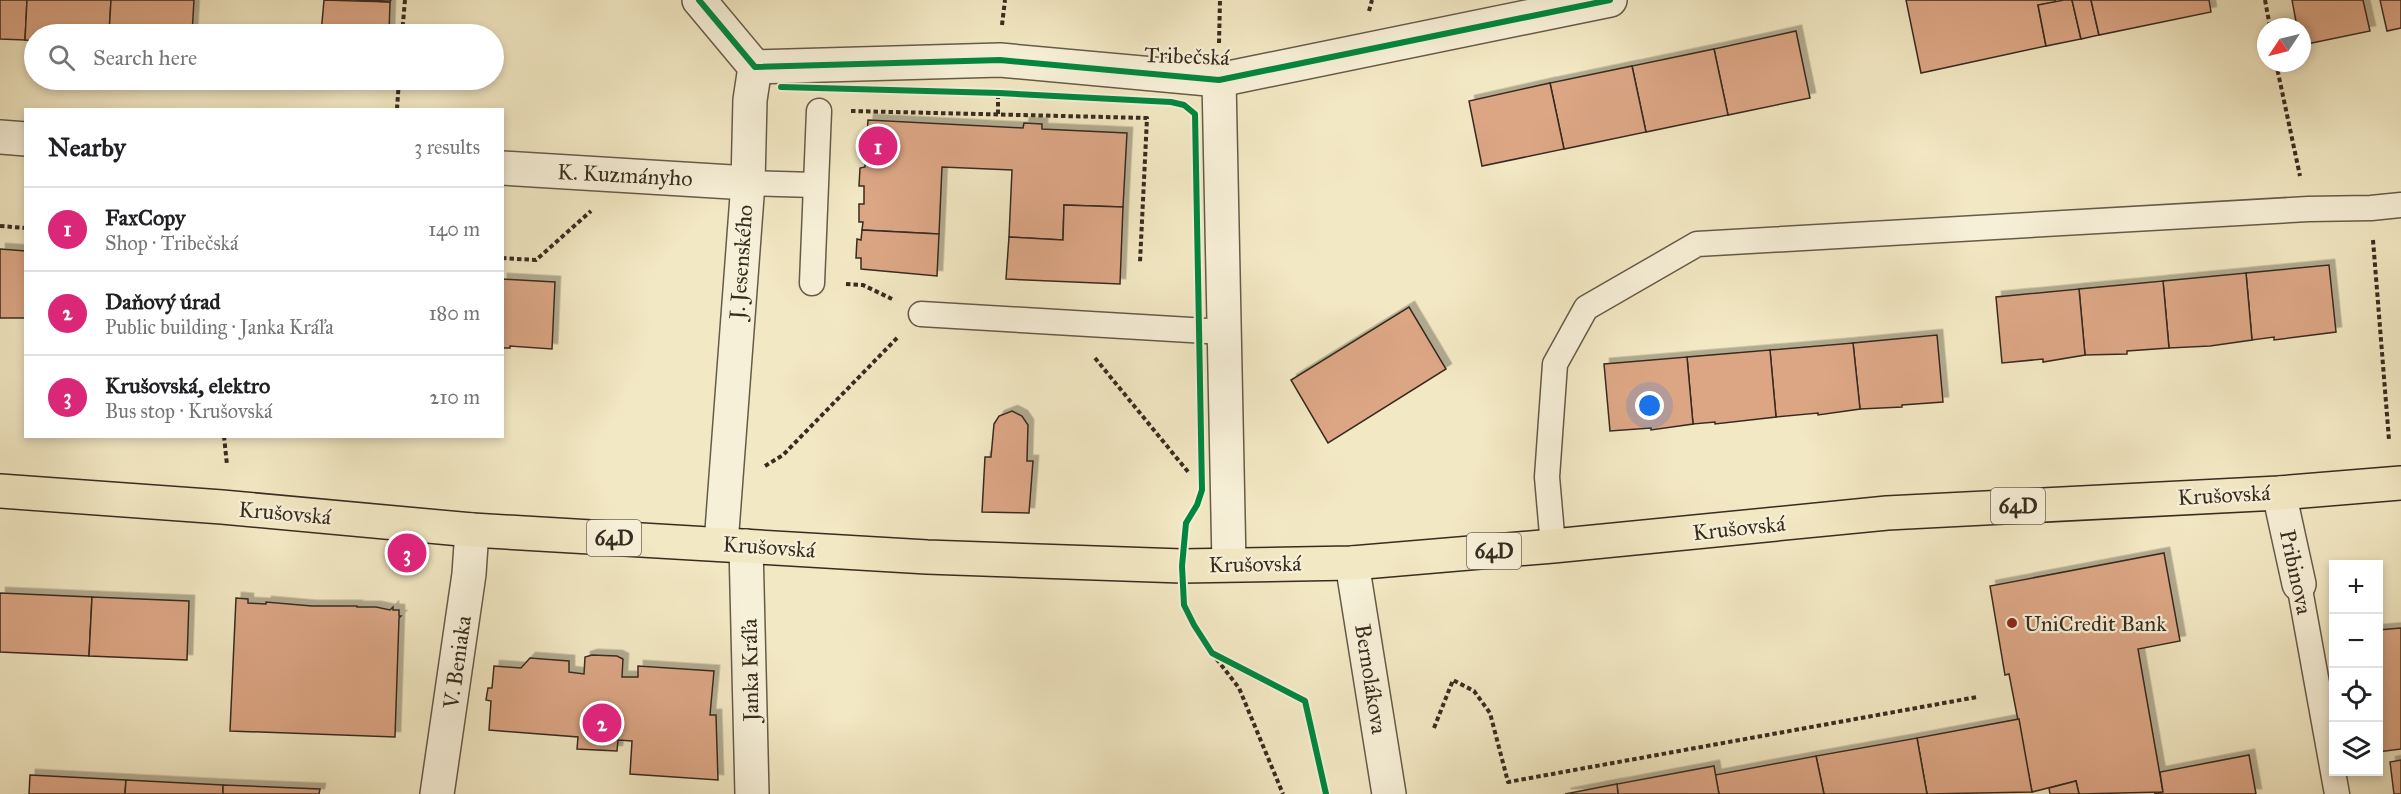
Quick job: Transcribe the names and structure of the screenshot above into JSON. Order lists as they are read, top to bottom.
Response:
{
  "streets": {
    "main road": ["Krušovská", "64D"],
    "street": [
      "Tribečská",
      "K. Kuzmányho",
      "J. Jesenského",
      "Pribinova",
      "V. Beniaka",
      "Janka Kráľa",
      "Bernolákova"
    ]
  },
  "crossings": [
    ["Tribečská", "J. Jesenského"],
    ["K. Kuzmányho", "J. Jesenského"],
    ["J. Jesenského", "Krušovská"],
    ["J. Jesenského", "Janka Kráľa"],
    ["Krušovská", "Pribinova"],
    ["Krušovská", "V. Beniaka"],
    ["Krušovská", "Janka Kráľa"],
    ["Krušovská", "Bernolákova"]
  ],
  "places": ["UniCredit Bank"],
  "north": "bottom left",
  "page": {
    "search": "Search here",
    "heading": ["Nearby", "3 results"],
    "pins": ["1", "3", "2"],
    "list": [
      {
        "mark": "1",
        "name": "FaxCopy",
        "note": "Shop · Tribečská",
        "value": "140 m"
      },
      {
        "mark": "2",
        "name": "Daňový úrad",
        "note": "Public building · Janka Kráľa",
        "value": "180 m"
      },
      {
        "mark": "3",
        "name": "Krušovská, elektro",
        "note": "Bus stop · Krušovská",
        "value": "210 m"
      }
    ],
    "map_buttons": ["+", "−"]
  }
}
